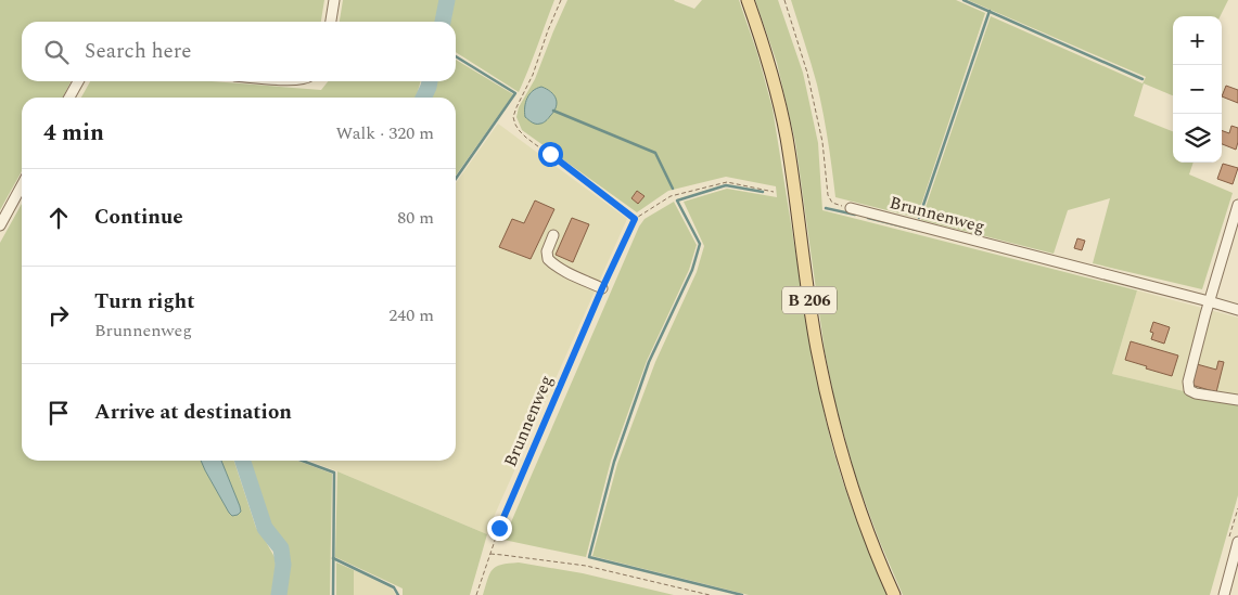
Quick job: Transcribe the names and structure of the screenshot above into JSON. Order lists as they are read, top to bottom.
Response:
{
  "streets": {
    "main road": ["B 206"],
    "street": ["Brunnenweg"]
  },
  "page": {
    "map_buttons": ["+", "−"],
    "search": "Search here",
    "heading": ["4 min", "Walk · 320 m"],
    "list": [
      ["Continue", "80 m"],
      ["Turn right", "Brunnenweg", "240 m"],
      "Arrive at destination"
    ]
  }
}
